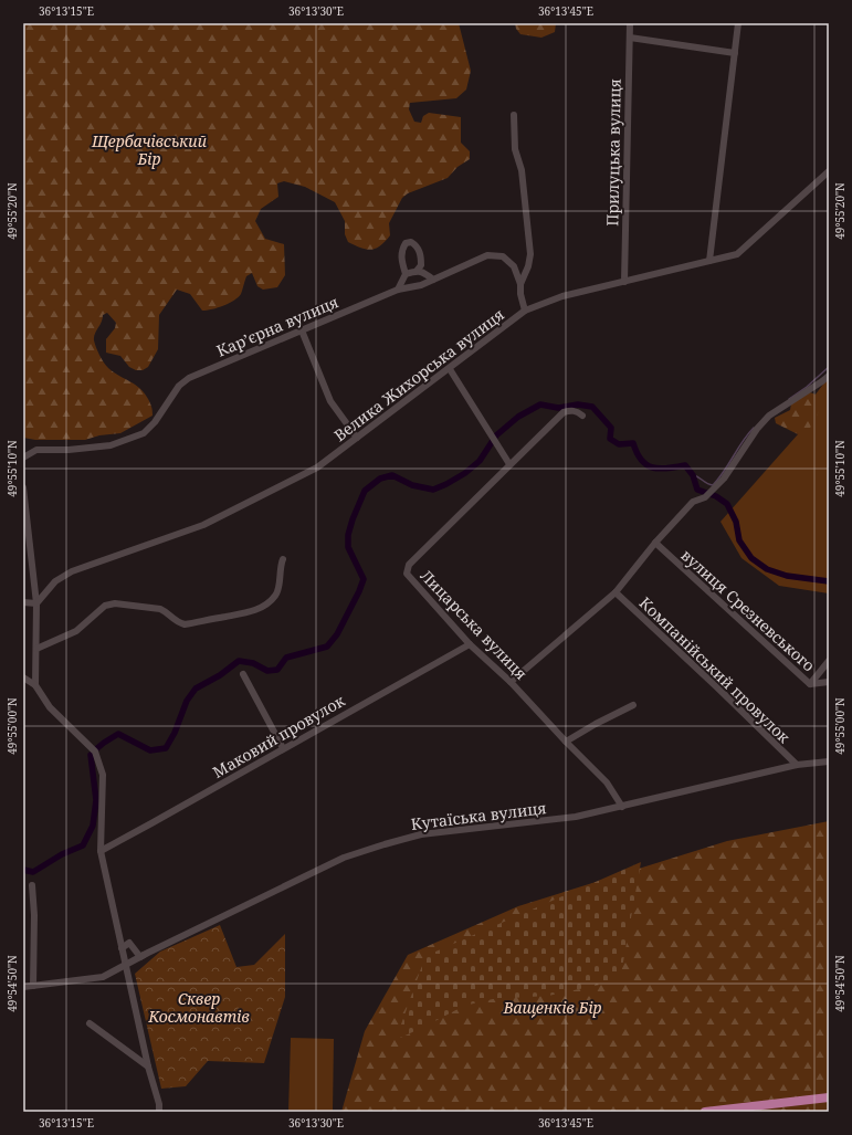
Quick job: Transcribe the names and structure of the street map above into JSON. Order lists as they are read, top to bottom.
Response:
{
  "streets": {
    "street": [
      "Прилуцька вулиця",
      "Кар’єрна вулиця",
      "Велика Жихорська вулиця",
      "вулиця Срезневського",
      "Лицарська вулиця",
      "Компанійський провулок",
      "Маковий провулок",
      "Кутаїська вулиця"
    ]
  },
  "crossings": [
    ["Прилуцька вулиця", "Велика Жихорська вулиця"],
    ["Кар’єрна вулиця", "Велика Жихорська вулиця"],
    ["Лицарська вулиця", "Маковий провулок"],
    ["Лицарська вулиця", "Кутаїська вулиця"],
    ["Компанійський провулок", "Кутаїська вулиця"]
  ],
  "parks": ["Щербачівський Бір", "Сквер Космонавтів", "Ващенків Бір"],
  "coordinates": [
    "36°13'15\"E",
    "36°13'30\"E",
    "36°13'45\"E",
    "49°55'20\"N",
    "49°55'10\"N",
    "49°55'00\"N",
    "49°54'50\"N"
  ]
}
